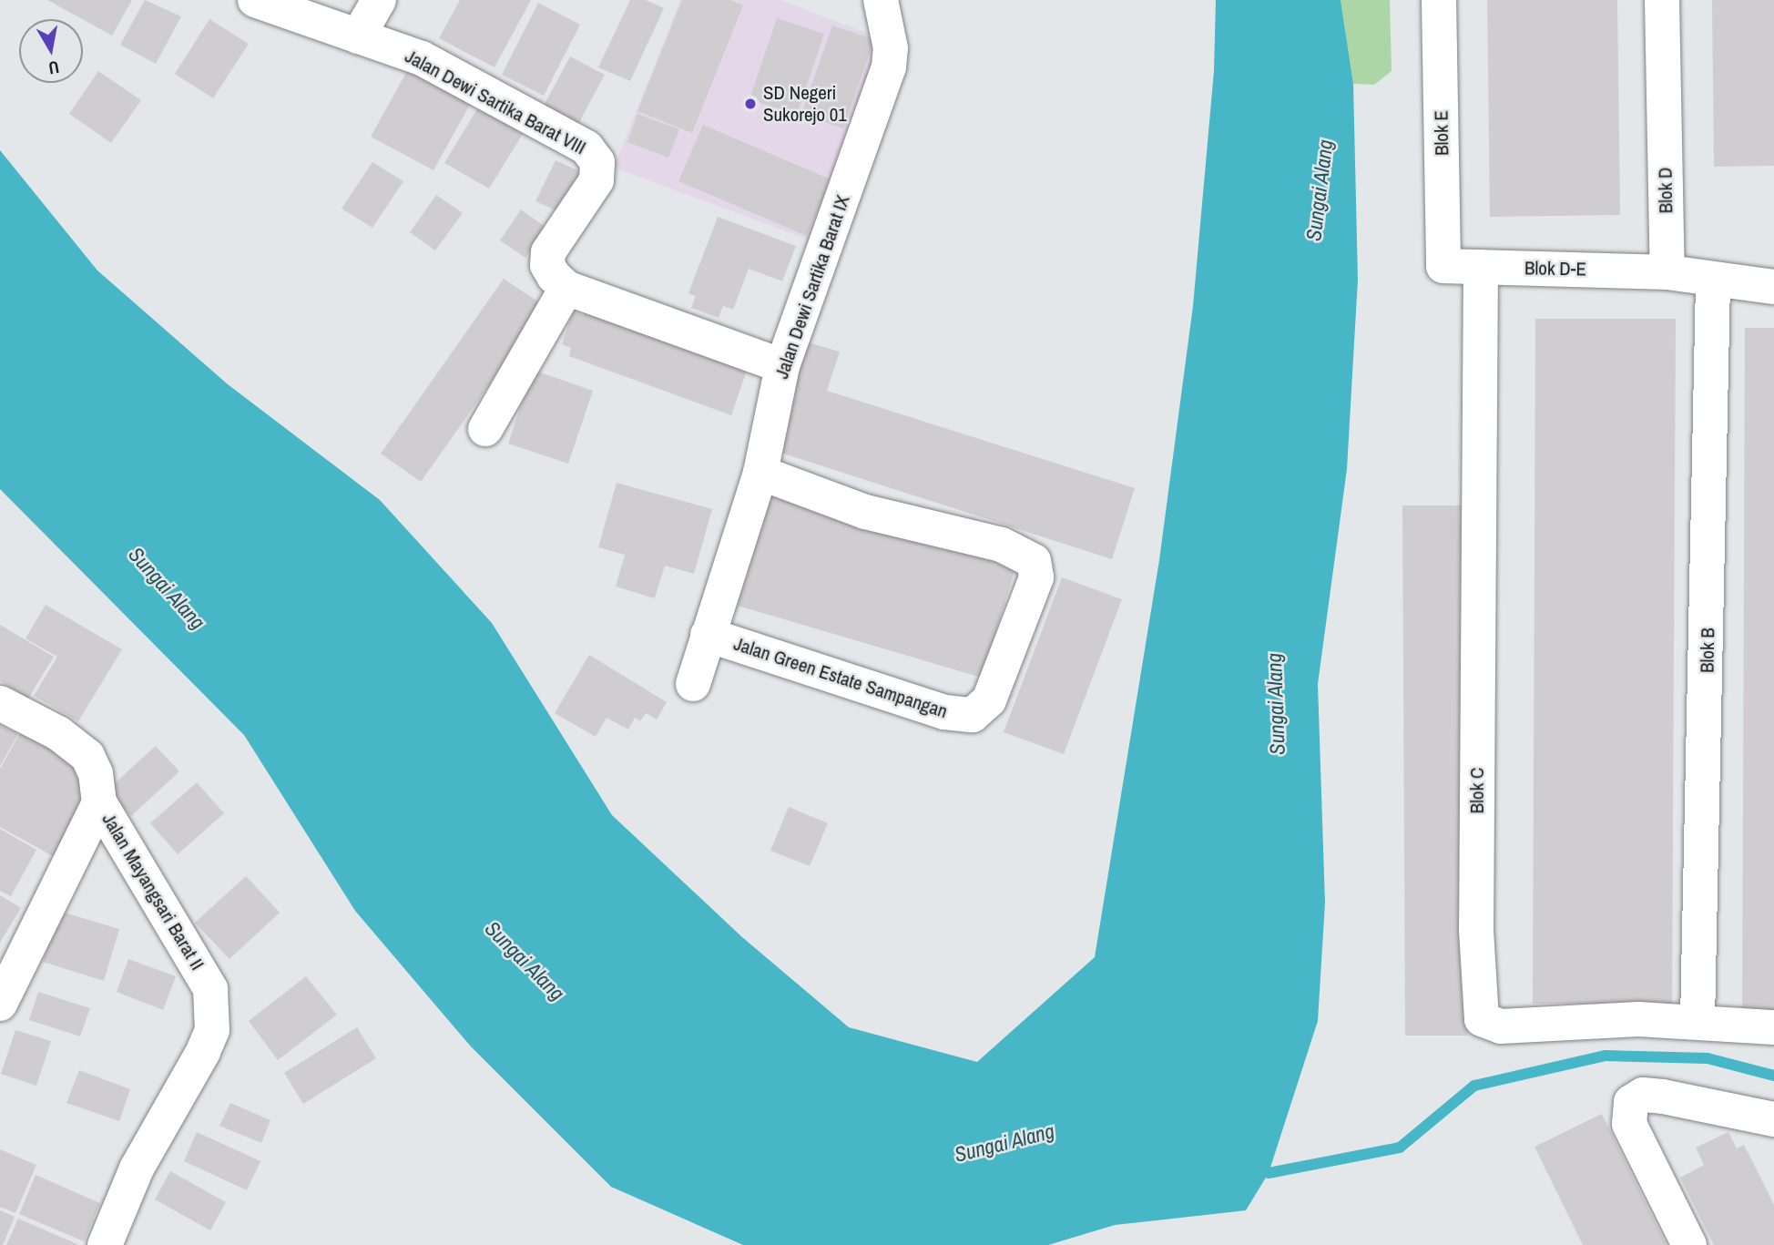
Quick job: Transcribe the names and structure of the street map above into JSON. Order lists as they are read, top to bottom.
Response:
{
  "streets": {
    "street": [
      "Jalan Dewi Sartika Barat VIII",
      "Blok E",
      "Blok D",
      "Blok D-E",
      "Jalan Dewi Sartika Barat IX",
      "Blok B",
      "Jalan Green Estate Sampangan",
      "Blok C",
      "Jalan Mayangsari Barat II"
    ]
  },
  "crossings": [
    ["Blok E", "Blok D-E"],
    ["Blok D", "Blok D-E"],
    ["Blok D-E", "Blok C"],
    ["Jalan Dewi Sartika Barat IX", "Jalan Green Estate Sampangan"],
    ["Blok B", "Blok C"]
  ],
  "water": ["Sungai Alang"],
  "places": ["SD Negeri Sukorejo 01"],
  "north": "bottom"
}
